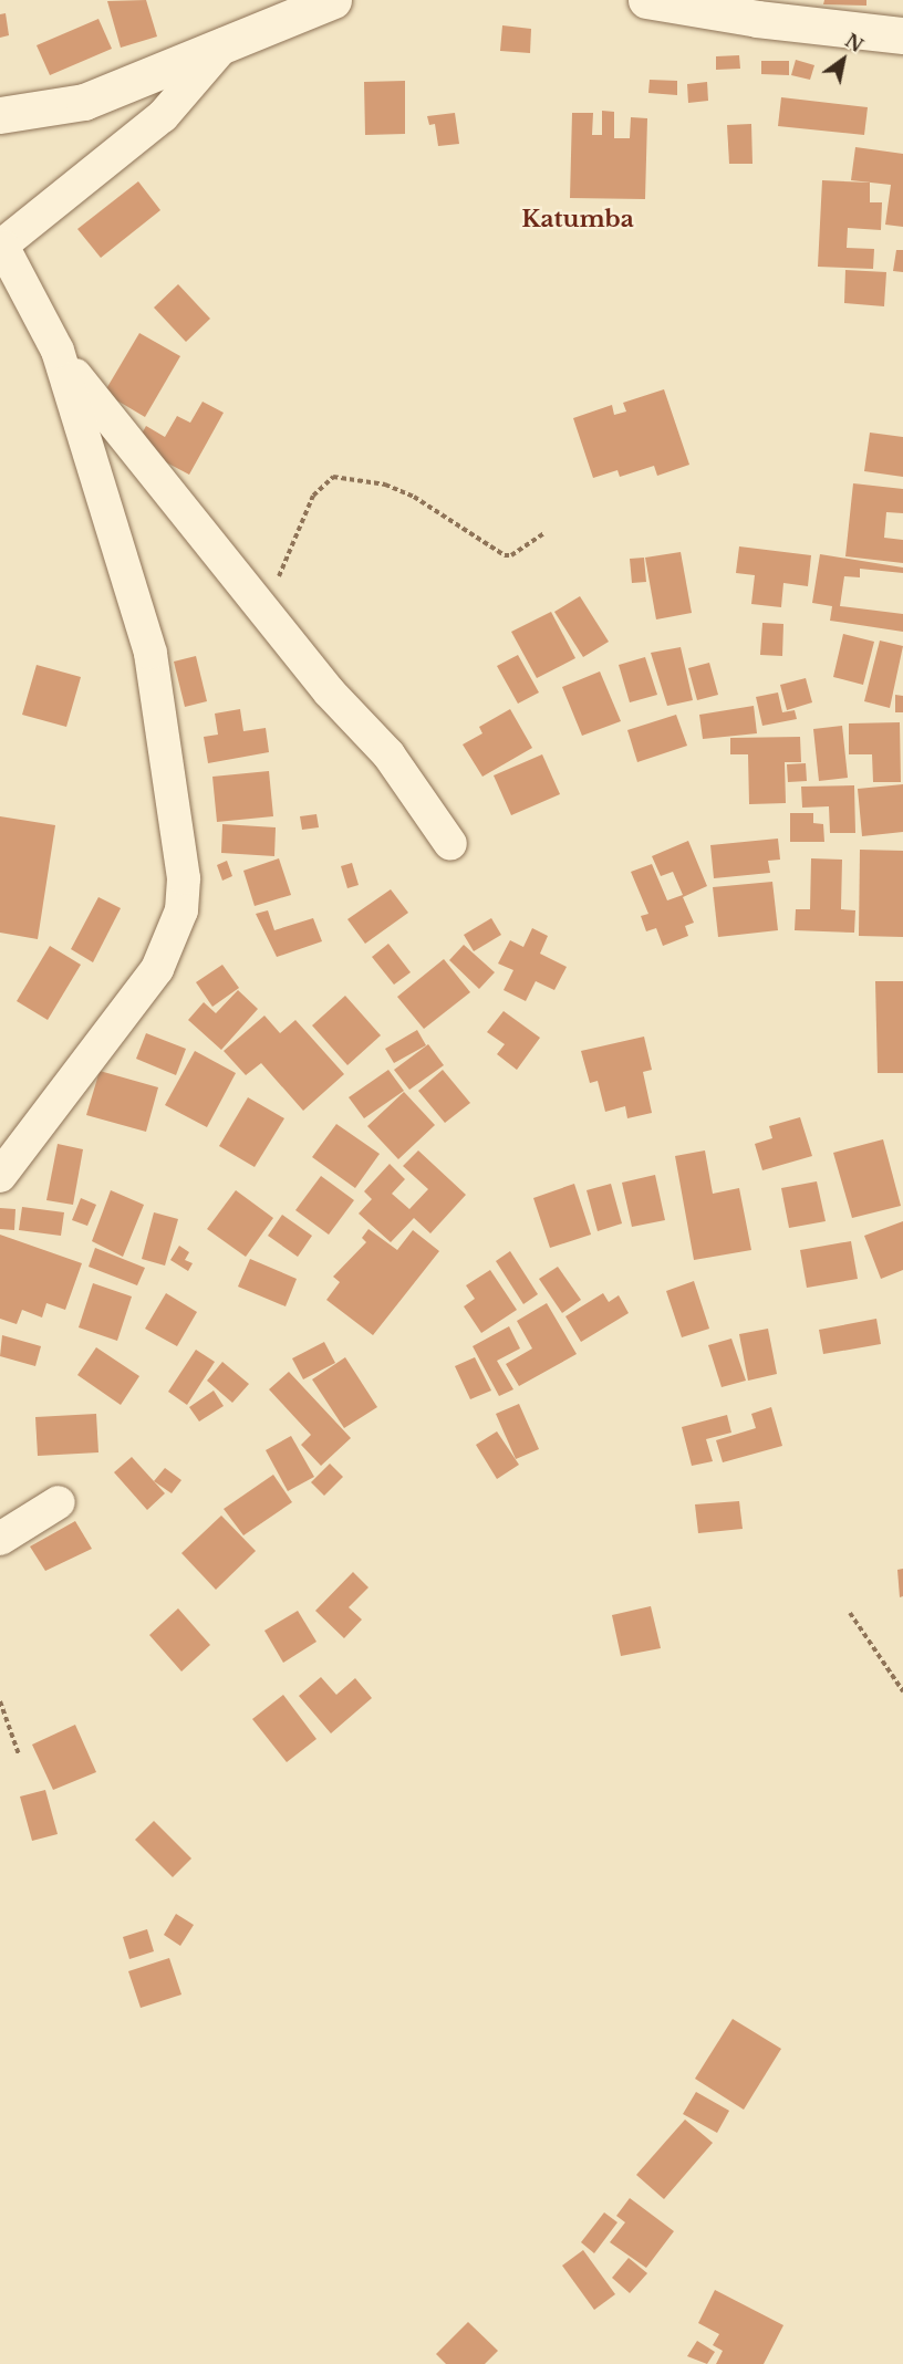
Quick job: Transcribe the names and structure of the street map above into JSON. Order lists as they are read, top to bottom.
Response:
{
  "districts": ["Katumba"],
  "north": "top right"
}
